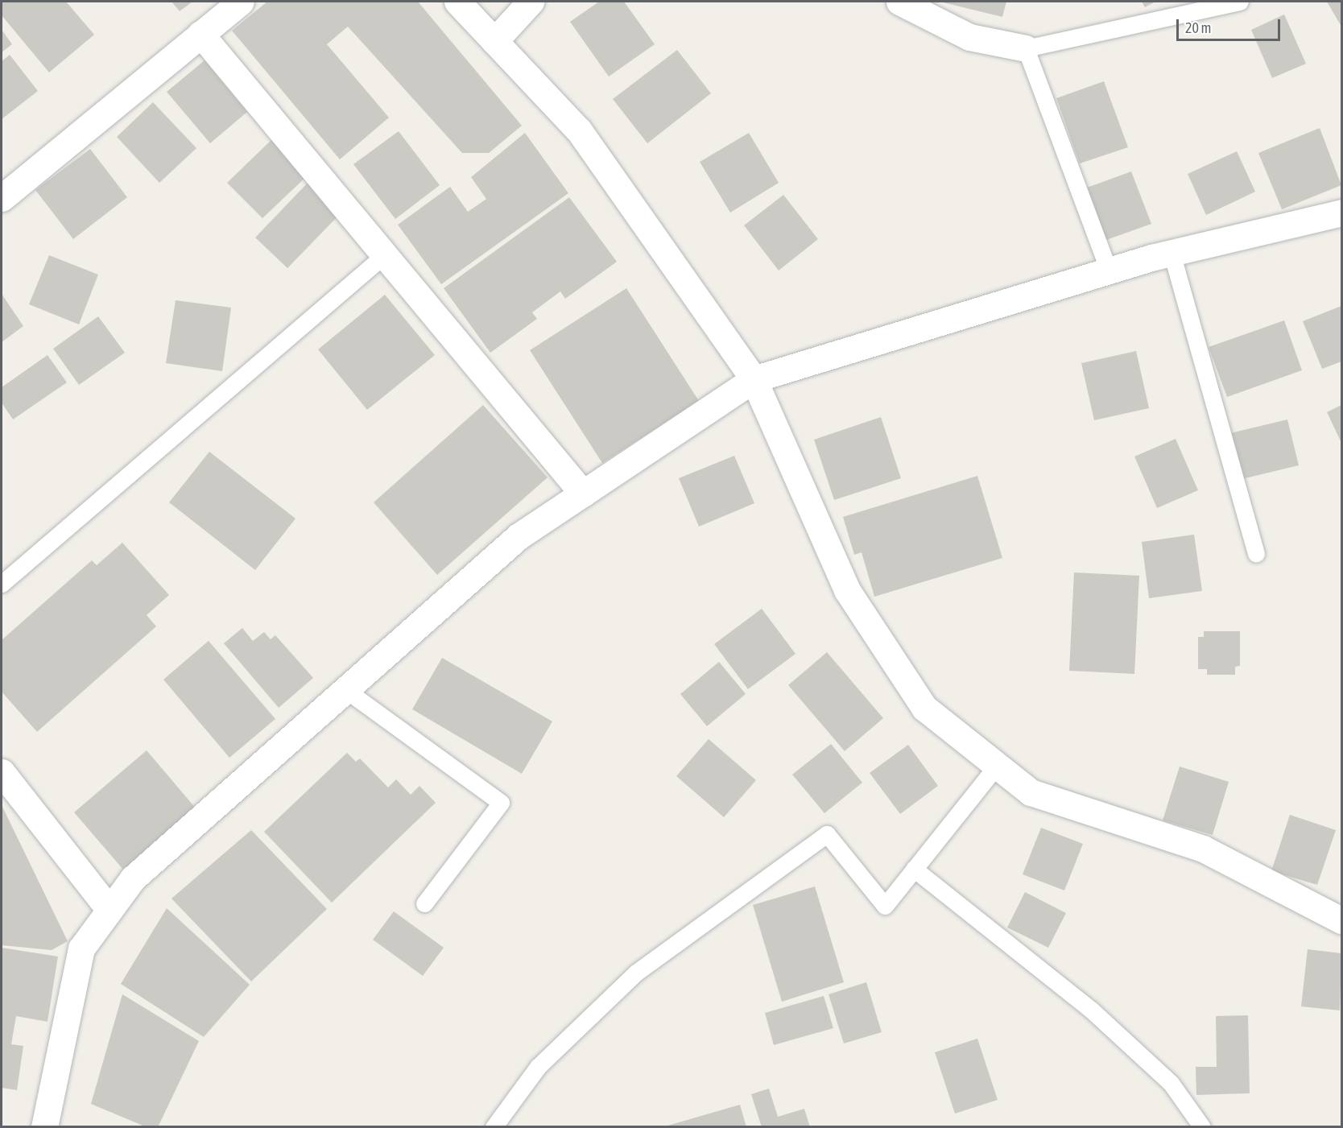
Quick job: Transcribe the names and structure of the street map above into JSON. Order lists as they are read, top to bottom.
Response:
{
  "scale_bar": "20 m"
}
